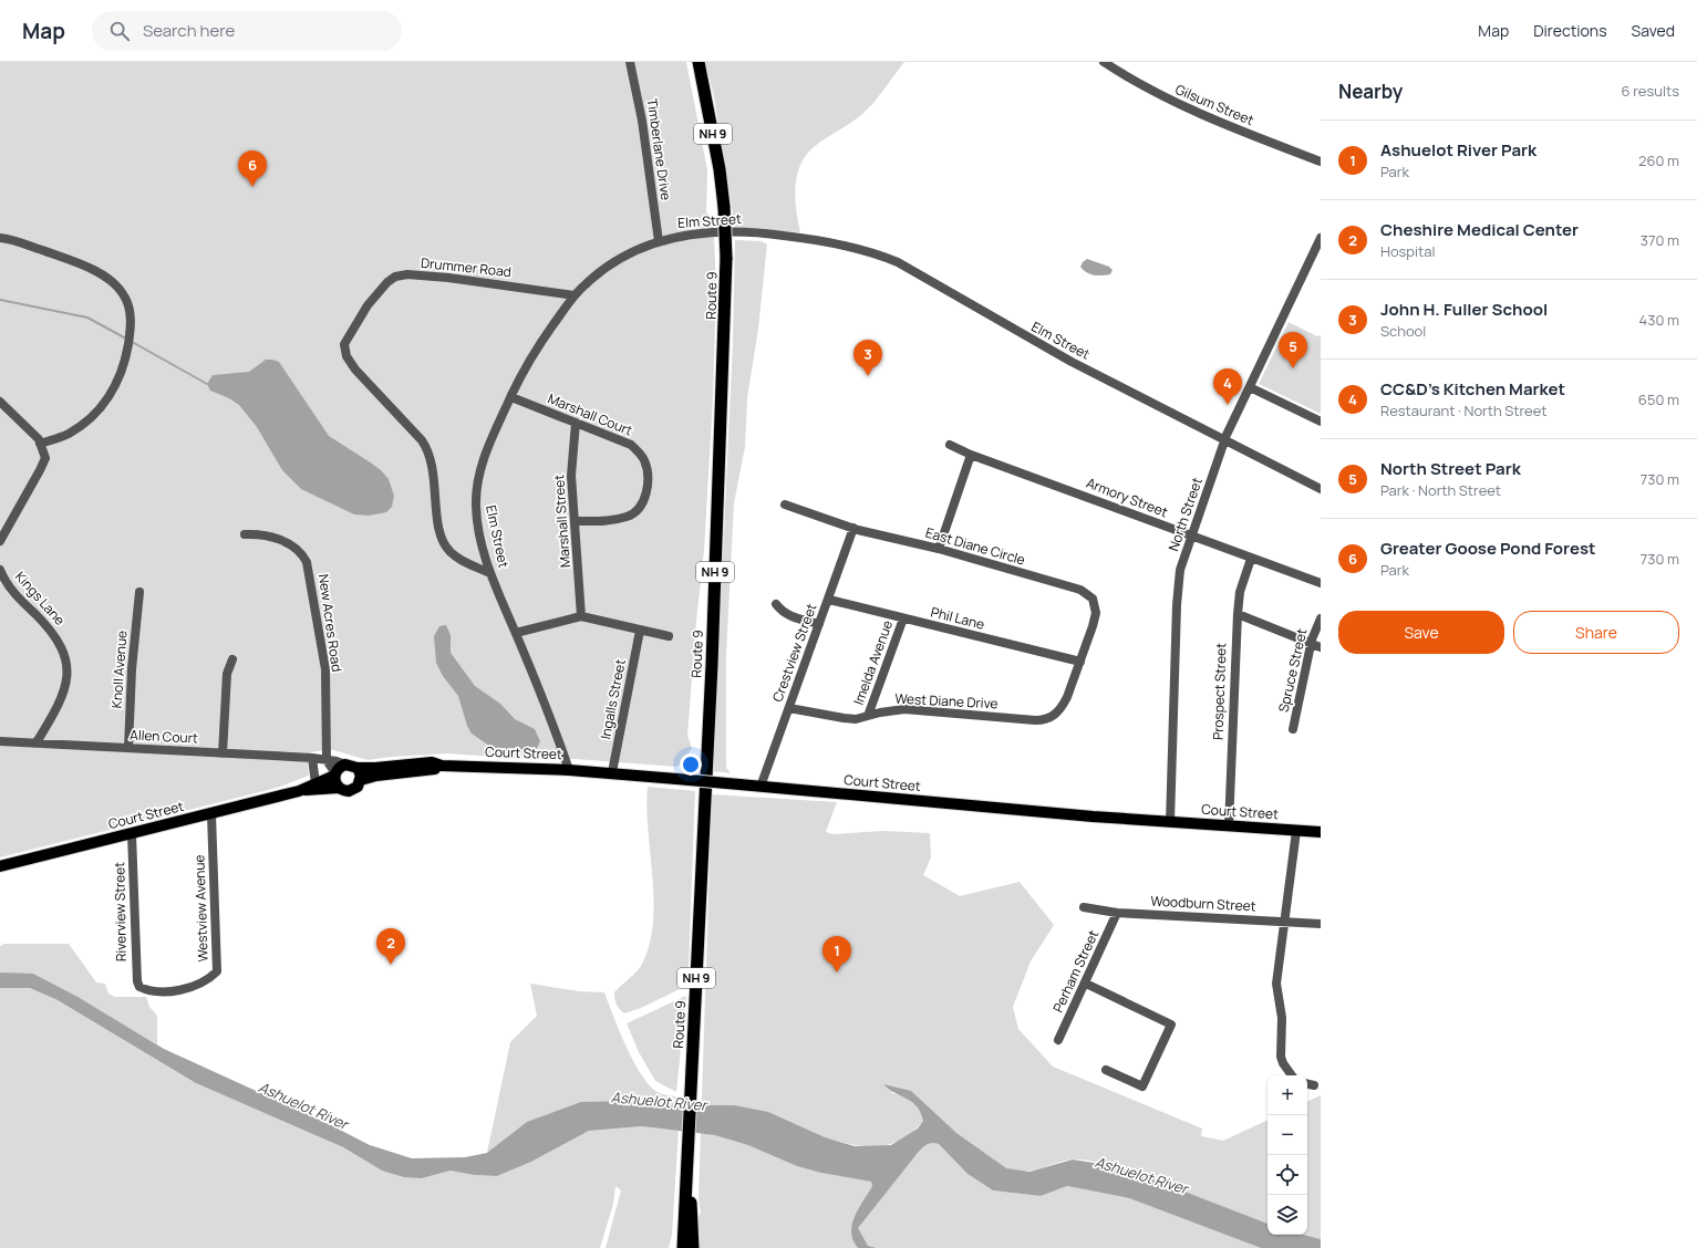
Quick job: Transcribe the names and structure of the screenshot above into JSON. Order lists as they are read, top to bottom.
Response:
{
  "streets": {
    "highway": ["NH 9", "Route 9"],
    "main road": ["Court Street"],
    "street": [
      "Gilsum Street",
      "Timberlane Drive",
      "Elm Street",
      "Drummer Road",
      "Marshall Court",
      "Armory Street",
      "North Street",
      "Marshall Street",
      "East Diane Circle",
      "Kings Lane",
      "Phil Lane",
      "New Acres Road",
      "Crestview Street",
      "Imelda Avenue",
      "Knoll Avenue",
      "Spruce Street",
      "Prospect Street",
      "Ingalls Street",
      "West Diane Drive",
      "Allen Court",
      "Woodburn Street",
      "Westview Avenue",
      "Riverview Street",
      "Perham Street"
    ]
  },
  "crossings": [
    ["NH 9", "Route 9"],
    ["Timberlane Drive", "Elm Street"],
    ["Elm Street", "Drummer Road"],
    ["Elm Street", "Marshall Court"],
    ["Elm Street", "North Street"],
    ["Elm Street", "Court Street"],
    ["Marshall Court", "Marshall Street"],
    ["Armory Street", "North Street"],
    ["Armory Street", "Prospect Street"],
    ["North Street", "Court Street"],
    ["East Diane Circle", "Phil Lane"],
    ["East Diane Circle", "Crestview Street"],
    ["East Diane Circle", "West Diane Drive"],
    ["Kings Lane", "Allen Court"],
    ["Phil Lane", "Crestview Street"],
    ["Phil Lane", "Imelda Avenue"],
    ["Phil Lane", "West Diane Drive"],
    ["New Acres Road", "Allen Court"],
    ["Crestview Street", "West Diane Drive"],
    ["Crestview Street", "Court Street"],
    ["Imelda Avenue", "West Diane Drive"],
    ["Knoll Avenue", "Allen Court"],
    ["Prospect Street", "Court Street"],
    ["Ingalls Street", "Court Street"],
    ["Allen Court", "Court Street"],
    ["Court Street", "Westview Avenue"],
    ["Court Street", "Riverview Street"],
    ["Woodburn Street", "Perham Street"],
    ["Westview Avenue", "Riverview Street"]
  ],
  "water": ["Ashuelot River"],
  "page": {
    "header": "Map",
    "search": "Search here",
    "nav": ["Map", "Directions", "Saved"],
    "heading": ["Nearby", "6 results"],
    "list": [
      {
        "mark": "1",
        "name": "Ashuelot River Park",
        "note": "Park",
        "value": "260 m"
      },
      {
        "mark": "2",
        "name": "Cheshire Medical Center",
        "note": "Hospital",
        "value": "370 m"
      },
      {
        "mark": "3",
        "name": "John H. Fuller School",
        "note": "School",
        "value": "430 m"
      },
      {
        "mark": "4",
        "name": "CC&D's Kitchen Market",
        "note": "Restaurant · North Street",
        "value": "650 m"
      },
      {
        "mark": "5",
        "name": "North Street Park",
        "note": "Park · North Street",
        "value": "730 m"
      },
      {
        "mark": "6",
        "name": "Greater Goose Pond Forest",
        "note": "Park",
        "value": "730 m"
      }
    ],
    "pins": [
      "6",
      "5",
      "3",
      "4",
      "2",
      "1"
    ],
    "buttons": ["Save", "Share"],
    "map_buttons": ["+", "−"]
  }
}
